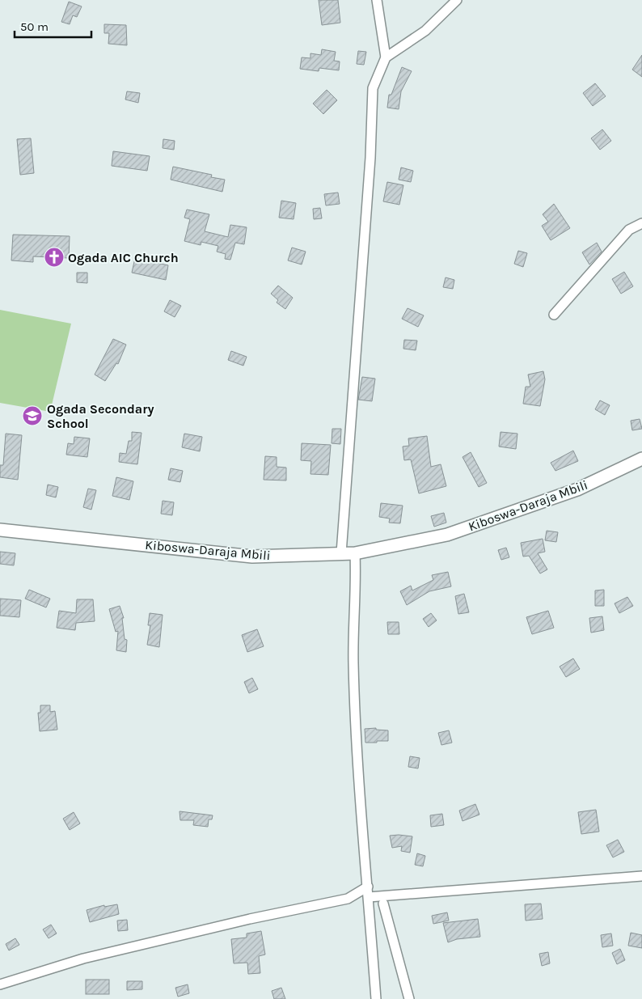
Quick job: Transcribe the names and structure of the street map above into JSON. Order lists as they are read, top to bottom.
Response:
{
  "streets": {
    "main road": ["Kiboswa-Daraja Mbili"]
  },
  "places": {
    "church": ["Ogada AIC Church"],
    "school or university": ["Ogada Secondary School"]
  },
  "scale_bar": "50 m"
}
